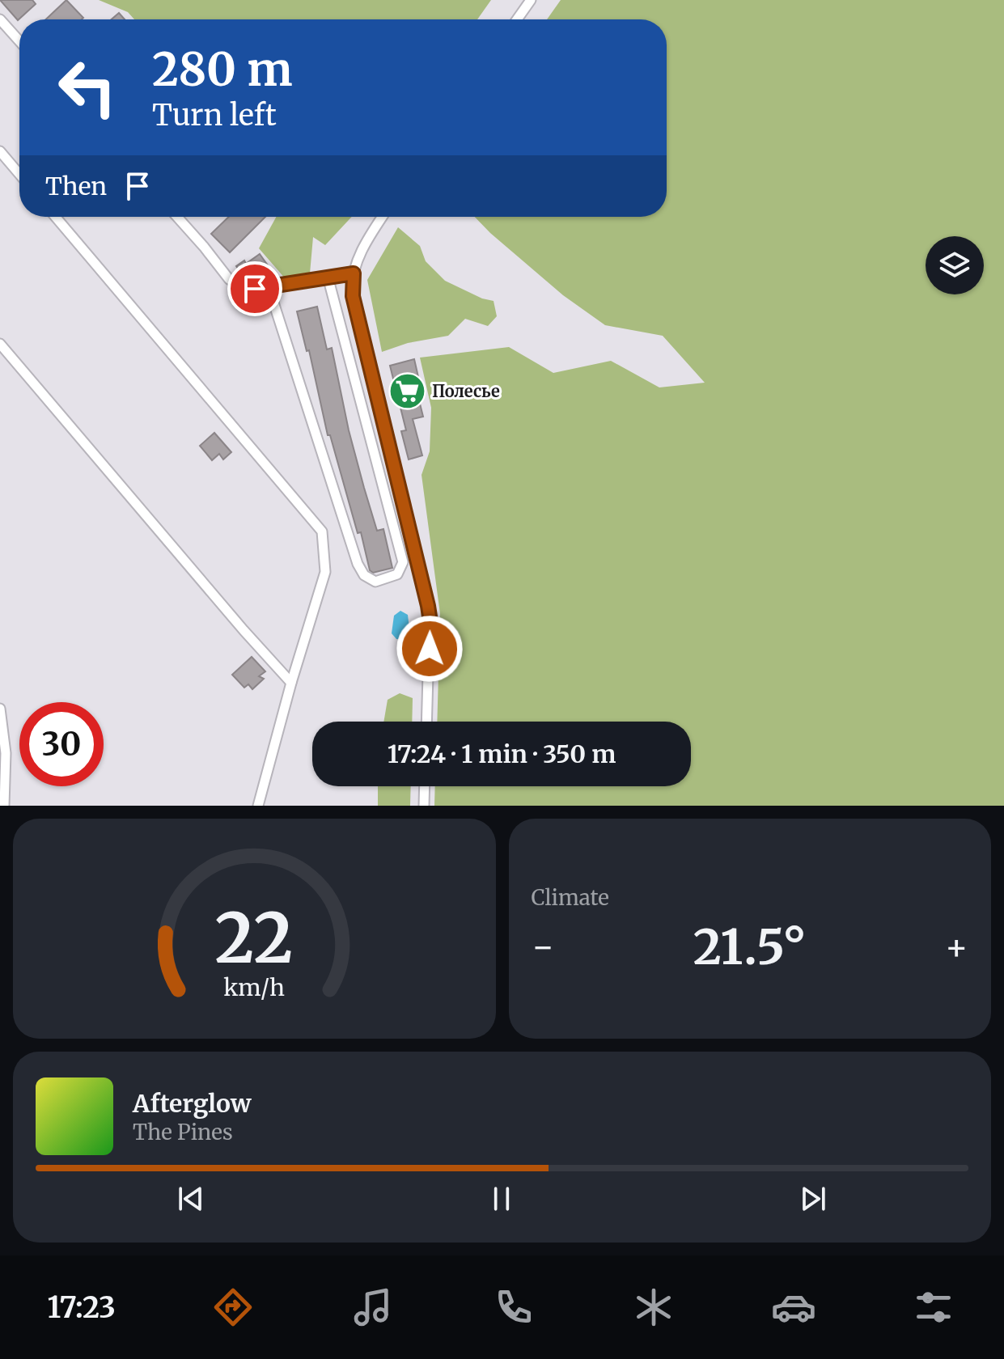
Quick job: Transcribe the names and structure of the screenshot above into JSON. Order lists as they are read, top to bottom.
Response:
{
  "places": {
    "supermarket": ["Полесье"]
  },
  "page": {
    "turn": ["280 m", "Turn left"],
    "then": "Then",
    "limit": "30",
    "trip": "17:24 · 1 min · 350 m",
    "tile": "Climate",
    "heat": ["−", "21.5°", "+"],
    "song": ["Afterglow", "The Pines"],
    "tabs": "17:23",
    "gauge": ["22", "km/h"]
  }
}
